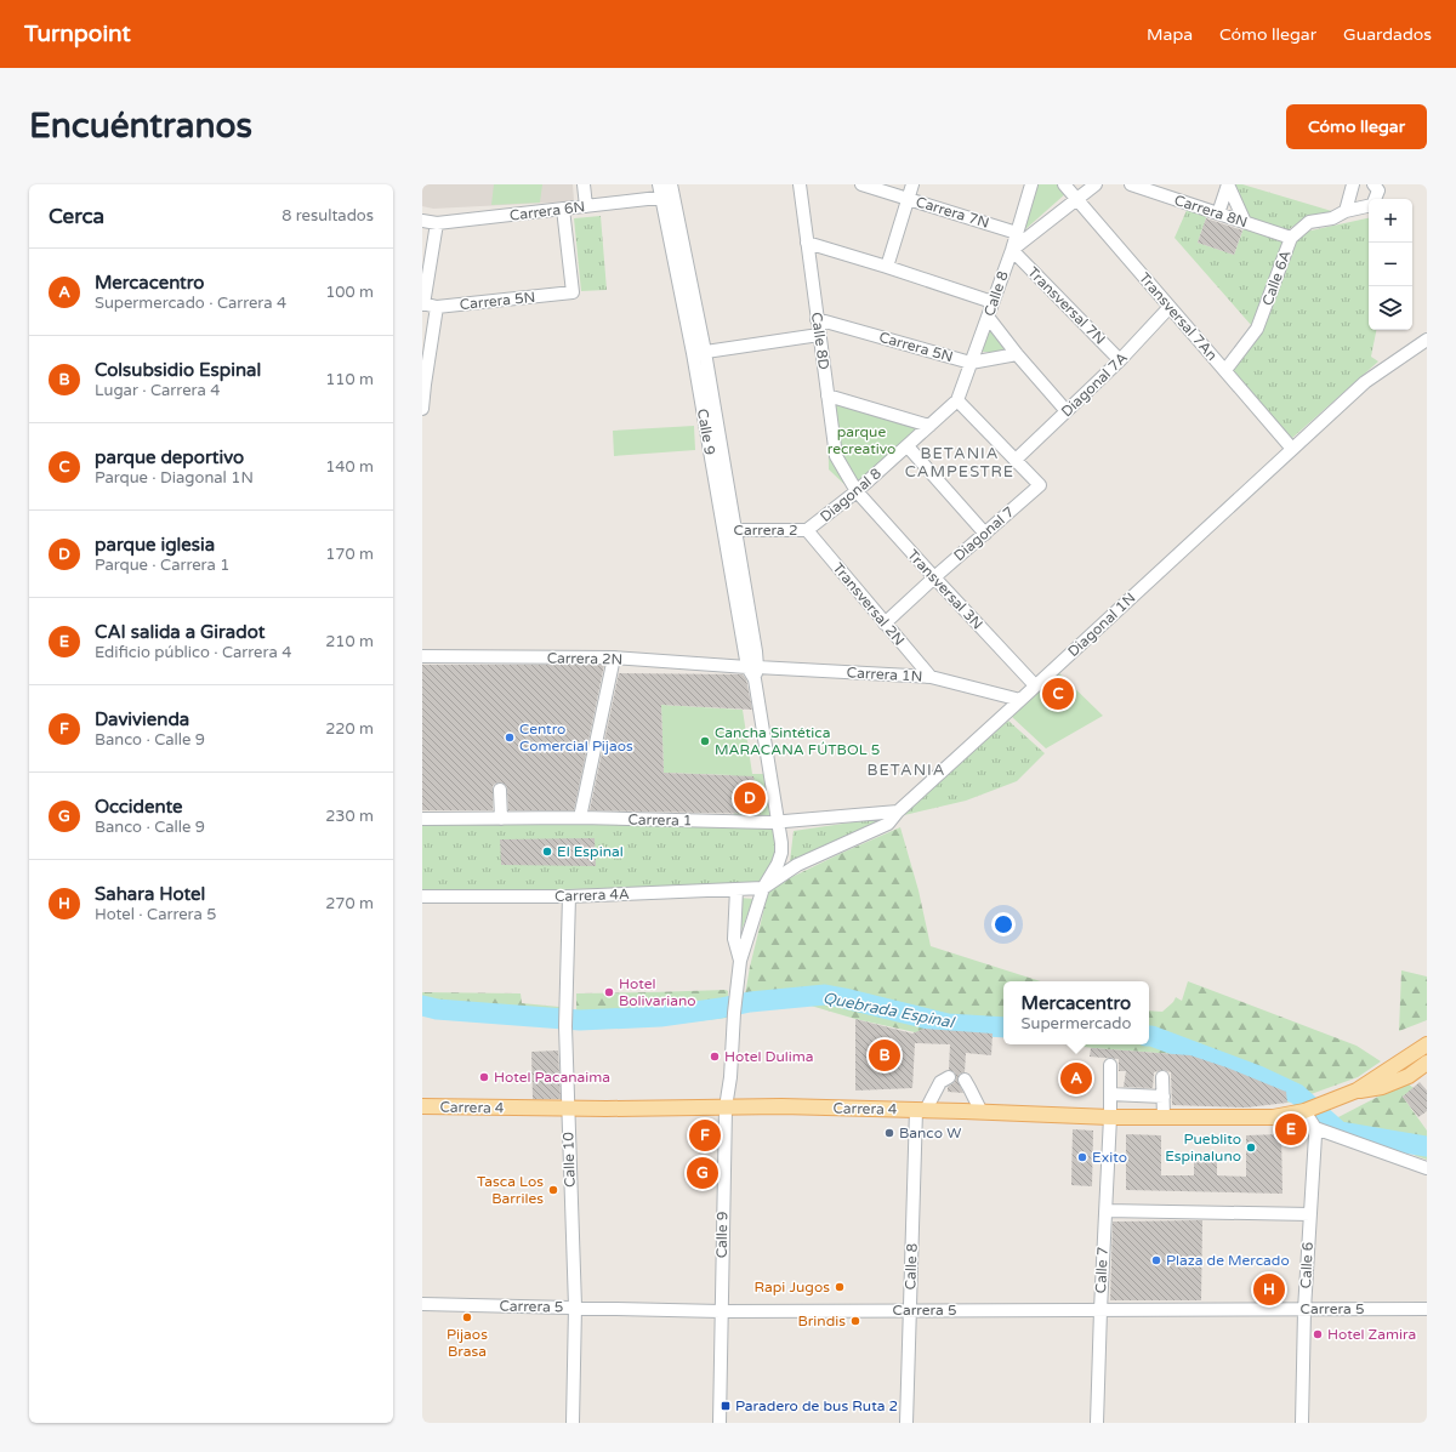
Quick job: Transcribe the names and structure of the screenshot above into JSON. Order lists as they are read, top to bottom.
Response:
{
  "streets": {
    "main road": ["Carrera 4"],
    "street": [
      "Carrera 6N",
      "Carrera 8N",
      "Carrera 7N",
      "Calle 6A",
      "Calle 8",
      "Carrera 5N",
      "Transversal 7N",
      "Transversal 7An",
      "Calle 8D",
      "Diagonal 7A",
      "Calle 9",
      "Diagonal 8",
      "Carrera 2",
      "Diagonal 7",
      "Transversal 3N",
      "Transversal 2N",
      "Diagonal 1N",
      "Carrera 2N",
      "Carrera 1N",
      "Carrera 1",
      "Carrera 4A",
      "Calle 10",
      "Calle 6",
      "Calle 7",
      "Carrera 5"
    ]
  },
  "crossings": [
    ["Carrera 6N", "Carrera 5N"],
    ["Carrera 6N", "Calle 9"],
    ["Carrera 8N", "Calle 6A"],
    ["Carrera 7N", "Calle 8"],
    ["Calle 6A", "Transversal 7An"],
    ["Calle 8", "Carrera 5N"],
    ["Calle 8", "Transversal 7N"],
    ["Calle 8", "Diagonal 8"],
    ["Calle 8", "Carrera 4"],
    ["Calle 8", "Carrera 5"],
    ["Carrera 5N", "Calle 8D"],
    ["Transversal 7N", "Diagonal 7A"],
    ["Transversal 7An", "Diagonal 7A"],
    ["Transversal 7An", "Diagonal 1N"],
    ["Calle 8D", "Diagonal 8"],
    ["Calle 8D", "Transversal 3N"],
    ["Diagonal 7A", "Diagonal 7"],
    ["Calle 9", "Carrera 2"],
    ["Calle 9", "Diagonal 1N"],
    ["Calle 9", "Carrera 2N"],
    ["Calle 9", "Carrera 1N"],
    ["Calle 9", "Carrera 1"],
    ["Calle 9", "Carrera 4A"],
    ["Calle 9", "Carrera 4"],
    ["Calle 9", "Carrera 5"],
    ["Diagonal 8", "Carrera 2"],
    ["Diagonal 8", "Transversal 3N"],
    ["Diagonal 8", "Transversal 2N"],
    ["Carrera 2", "Transversal 2N"],
    ["Diagonal 7", "Transversal 3N"],
    ["Diagonal 7", "Transversal 2N"],
    ["Transversal 3N", "Diagonal 1N"],
    ["Transversal 2N", "Carrera 1N"],
    ["Diagonal 1N", "Carrera 1N"],
    ["Diagonal 1N", "Carrera 1"],
    ["Diagonal 1N", "Carrera 4A"],
    ["Carrera 2N", "Carrera 1N"],
    ["Carrera 4A", "Calle 10"],
    ["Carrera 4", "Calle 10"],
    ["Carrera 4", "Calle 7"],
    ["Calle 10", "Carrera 5"],
    ["Calle 6", "Carrera 5"],
    ["Calle 7", "Carrera 5"]
  ],
  "districts": ["BETANIA CAMPESTRE", "BETANIA"],
  "water": ["Quebrada Espinal"],
  "parks": ["parque recreativo"],
  "places": {
    "other": [
      "Centro Comercial Pijaos",
      "Cancha Sintética MARACANA FÚTBOL 5",
      "El Espinal",
      "Hotel Bolivariano",
      "Hotel Dulima",
      "Hotel Pacanaima",
      "Banco W",
      "Pueblito Espinaluno",
      "Exito",
      "Tasca Los Barriles",
      "Plaza de Mercado",
      "Rapi Jugos",
      "Pijaos Brasa",
      "Brindis",
      "Hotel Zamira"
    ],
    "transit": ["Paradero de bus Ruta 2"]
  },
  "page": {
    "header": "Turnpoint",
    "nav": ["Mapa", "Cómo llegar", "Guardados"],
    "buttons": "Cómo llegar",
    "title": "Encuéntranos",
    "heading": ["Cerca", "8 resultados"],
    "map_buttons": ["+", "−"],
    "list": [
      {
        "mark": "A",
        "name": "Mercacentro",
        "note": "Supermercado · Carrera 4",
        "value": "100 m"
      },
      {
        "mark": "B",
        "name": "Colsubsidio Espinal",
        "note": "Lugar · Carrera 4",
        "value": "110 m"
      },
      {
        "mark": "C",
        "name": "parque deportivo",
        "note": "Parque · Diagonal 1N",
        "value": "140 m"
      },
      {
        "mark": "D",
        "name": "parque iglesia",
        "note": "Parque · Carrera 1",
        "value": "170 m"
      },
      {
        "mark": "E",
        "name": "CAI salida a Giradot",
        "note": "Edificio público · Carrera 4",
        "value": "210 m"
      },
      {
        "mark": "F",
        "name": "Davivienda",
        "note": "Banco · Calle 9",
        "value": "220 m"
      },
      {
        "mark": "G",
        "name": "Occidente",
        "note": "Banco · Calle 9",
        "value": "230 m"
      },
      {
        "mark": "H",
        "name": "Sahara Hotel",
        "note": "Hotel · Carrera 5",
        "value": "270 m"
      }
    ],
    "pins": [
      "C",
      "D",
      "B",
      "A",
      "E",
      "F",
      "G",
      "H"
    ],
    "popup": ["Mercacentro", "Supermercado"]
  }
}
